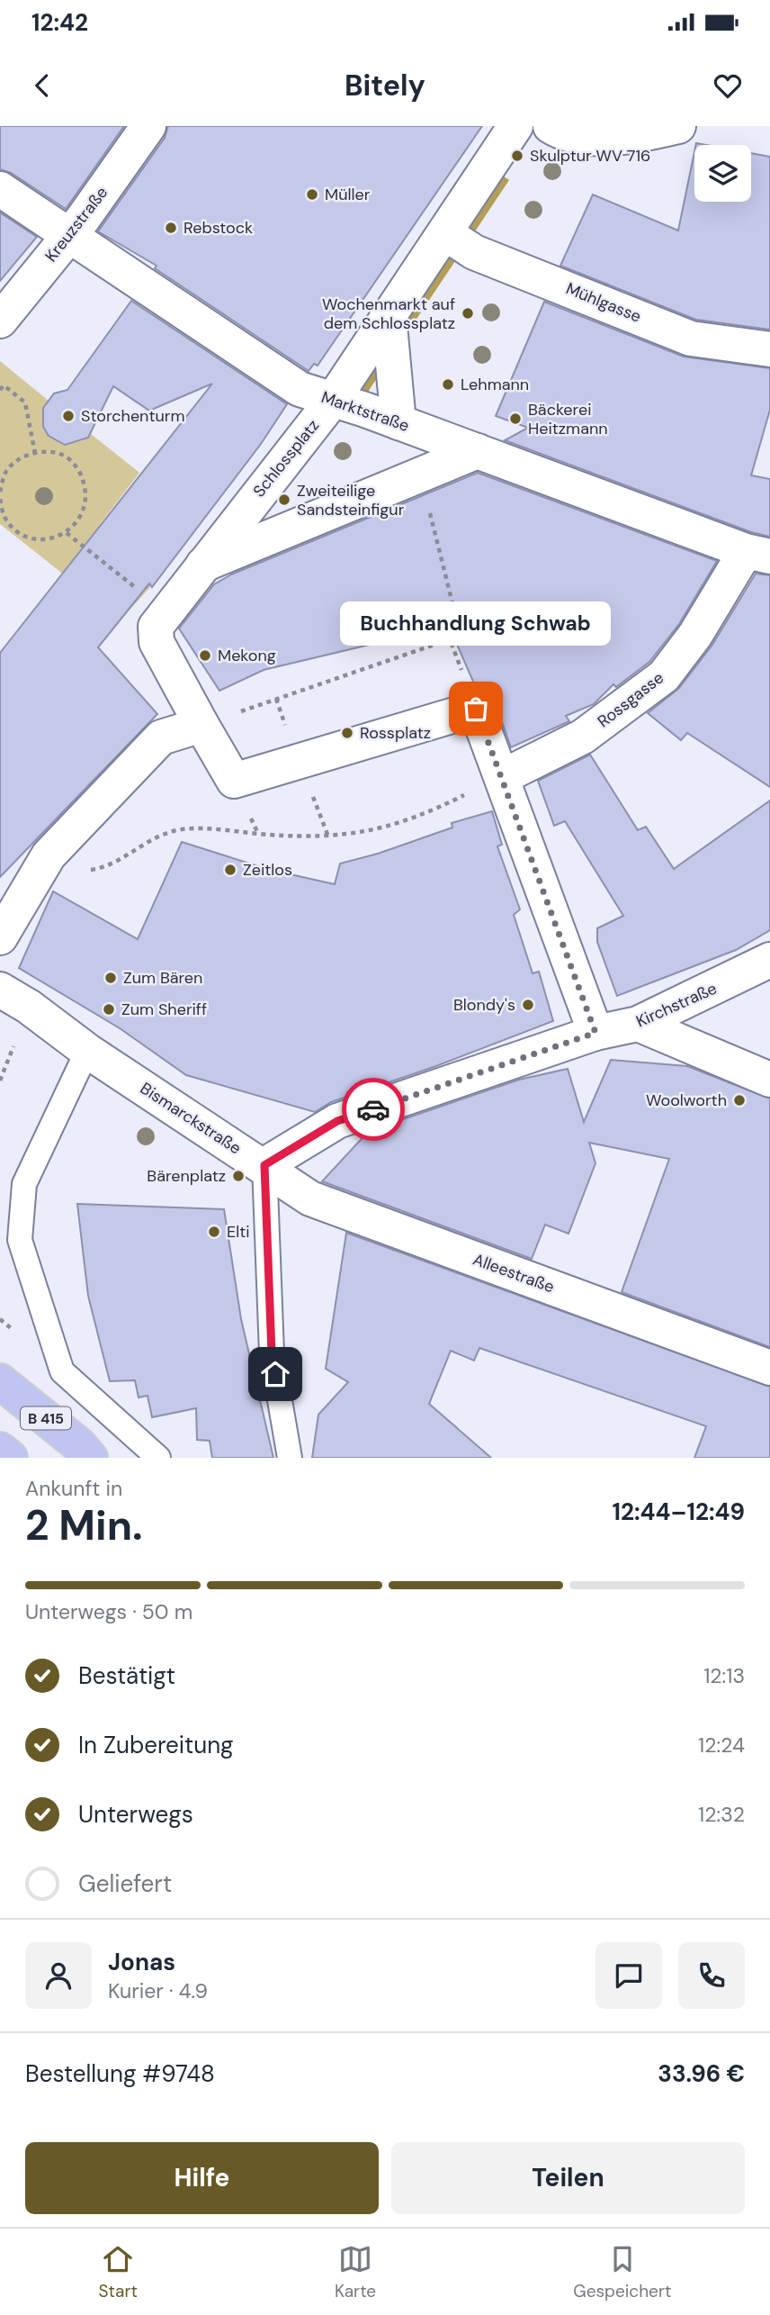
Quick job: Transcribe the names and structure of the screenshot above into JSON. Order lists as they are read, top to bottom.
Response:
{
  "streets": {
    "main road": ["B 415"],
    "street": [
      "Kreuzstraße",
      "Mühlgasse",
      "Marktstraße",
      "Schlossplatz",
      "Rossgasse",
      "Kirchstraße",
      "Bismarckstraße",
      "Alleestraße"
    ]
  },
  "crossings": [
    ["Kreuzstraße", "Marktstraße"],
    ["Mühlgasse", "Schlossplatz"],
    ["Marktstraße", "Schlossplatz"],
    ["Marktstraße", "Rossgasse"],
    ["Kirchstraße", "Bismarckstraße"],
    ["Kirchstraße", "Alleestraße"],
    ["Bismarckstraße", "Alleestraße"]
  ],
  "places": [
    "Skulptur WV 716",
    "Müller",
    "Rebstock",
    "Wochenmarkt auf dem Schlossplatz",
    "Lehmann",
    "Storchenturm",
    "Bäckerei Heitzmann",
    "Zweiteilige Sandsteinfigur",
    "Mekong",
    "Buchhandlung Schwab",
    "Rossplatz",
    "Zeitlos",
    "Zum Bären",
    "Blondy's",
    "Zum Sheriff",
    "Woolworth",
    "Bärenplatz",
    "Elti"
  ],
  "page": {
    "status": "12:42",
    "header": "Bitely",
    "bubble": "Buchhandlung Schwab",
    "heading": ["2 Min.", "Ankunft in", "12:44–12:49"],
    "panel": [
      "Jonas",
      "Kurier · 4.9",
      "Bestellung #9748",
      "33.96 €"
    ],
    "bar": "Unterwegs · 50 m",
    "list": [
      ["Bestätigt", "12:13"],
      ["In Zubereitung", "12:24"],
      ["Unterwegs", "12:32"],
      "Geliefert"
    ],
    "buttons": ["Hilfe", "Teilen"],
    "tabs": ["Start", "Karte", "Gespeichert"]
  }
}
